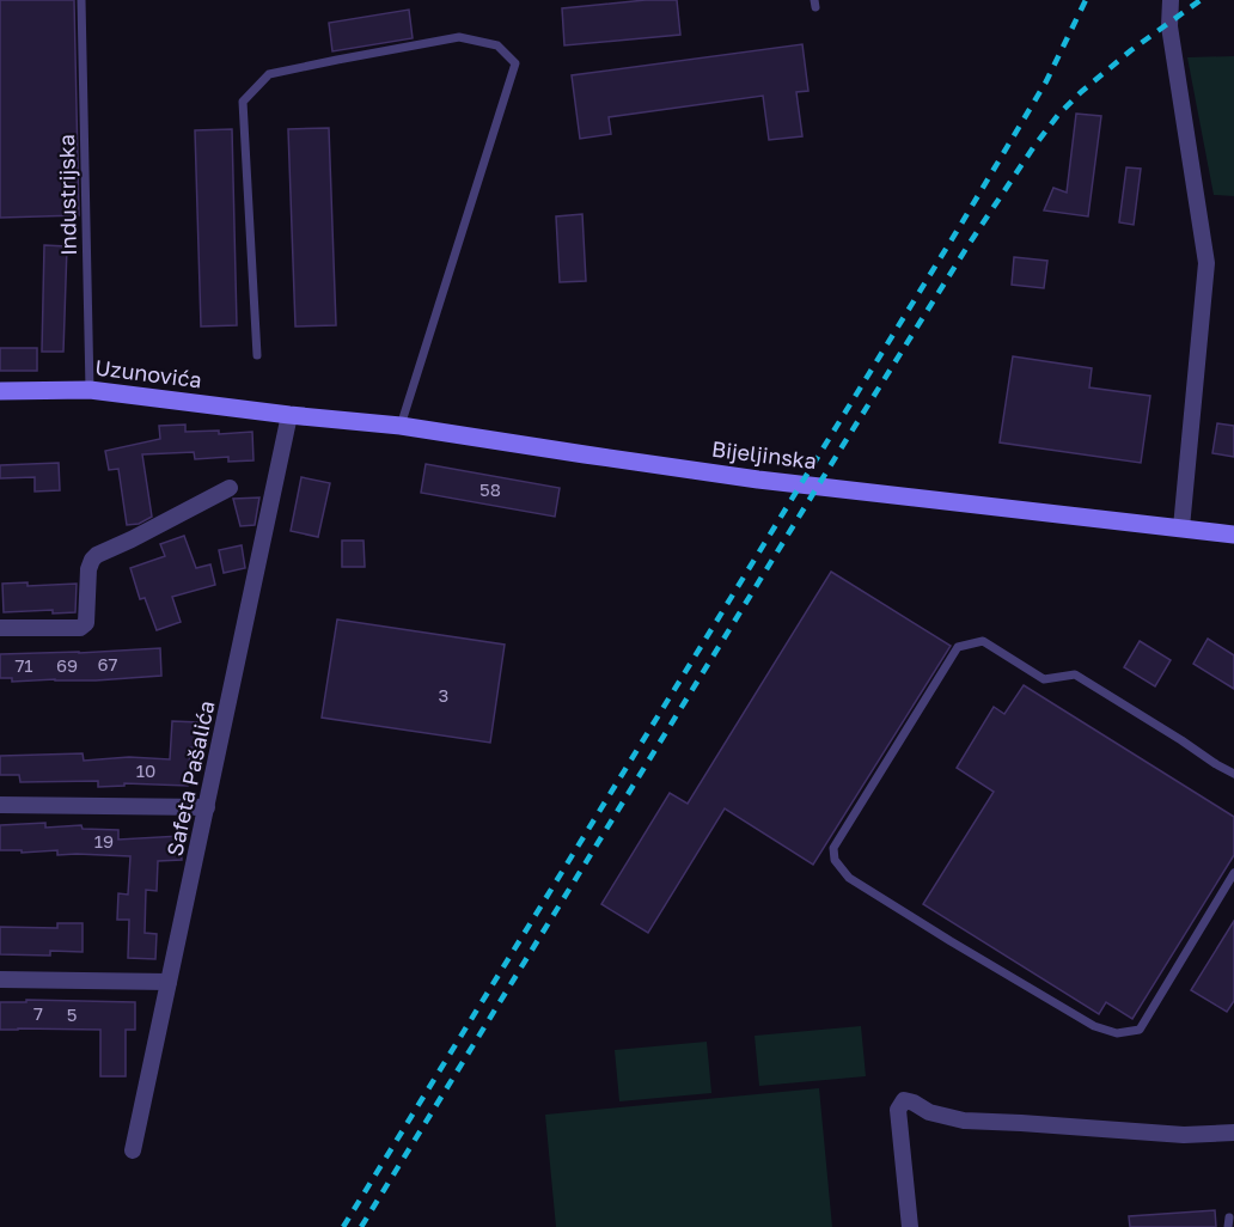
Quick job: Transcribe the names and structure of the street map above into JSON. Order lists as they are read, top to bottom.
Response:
{
  "streets": {
    "main road": ["Uzunovića", "Bijeljinska"],
    "street": ["Safeta Pašalića"],
    "lane": ["Industrijska"]
  },
  "crossings": [
    ["Industrijska", "Uzunovića"],
    ["Uzunovića", "Bijeljinska"],
    ["Uzunovića", "Safeta Pašalića"],
    ["Bijeljinska", "Safeta Pašalića"]
  ],
  "house_numbers": [
    "58",
    "67",
    "71",
    "69",
    "3",
    "10",
    "19",
    "7",
    "5"
  ]
}
